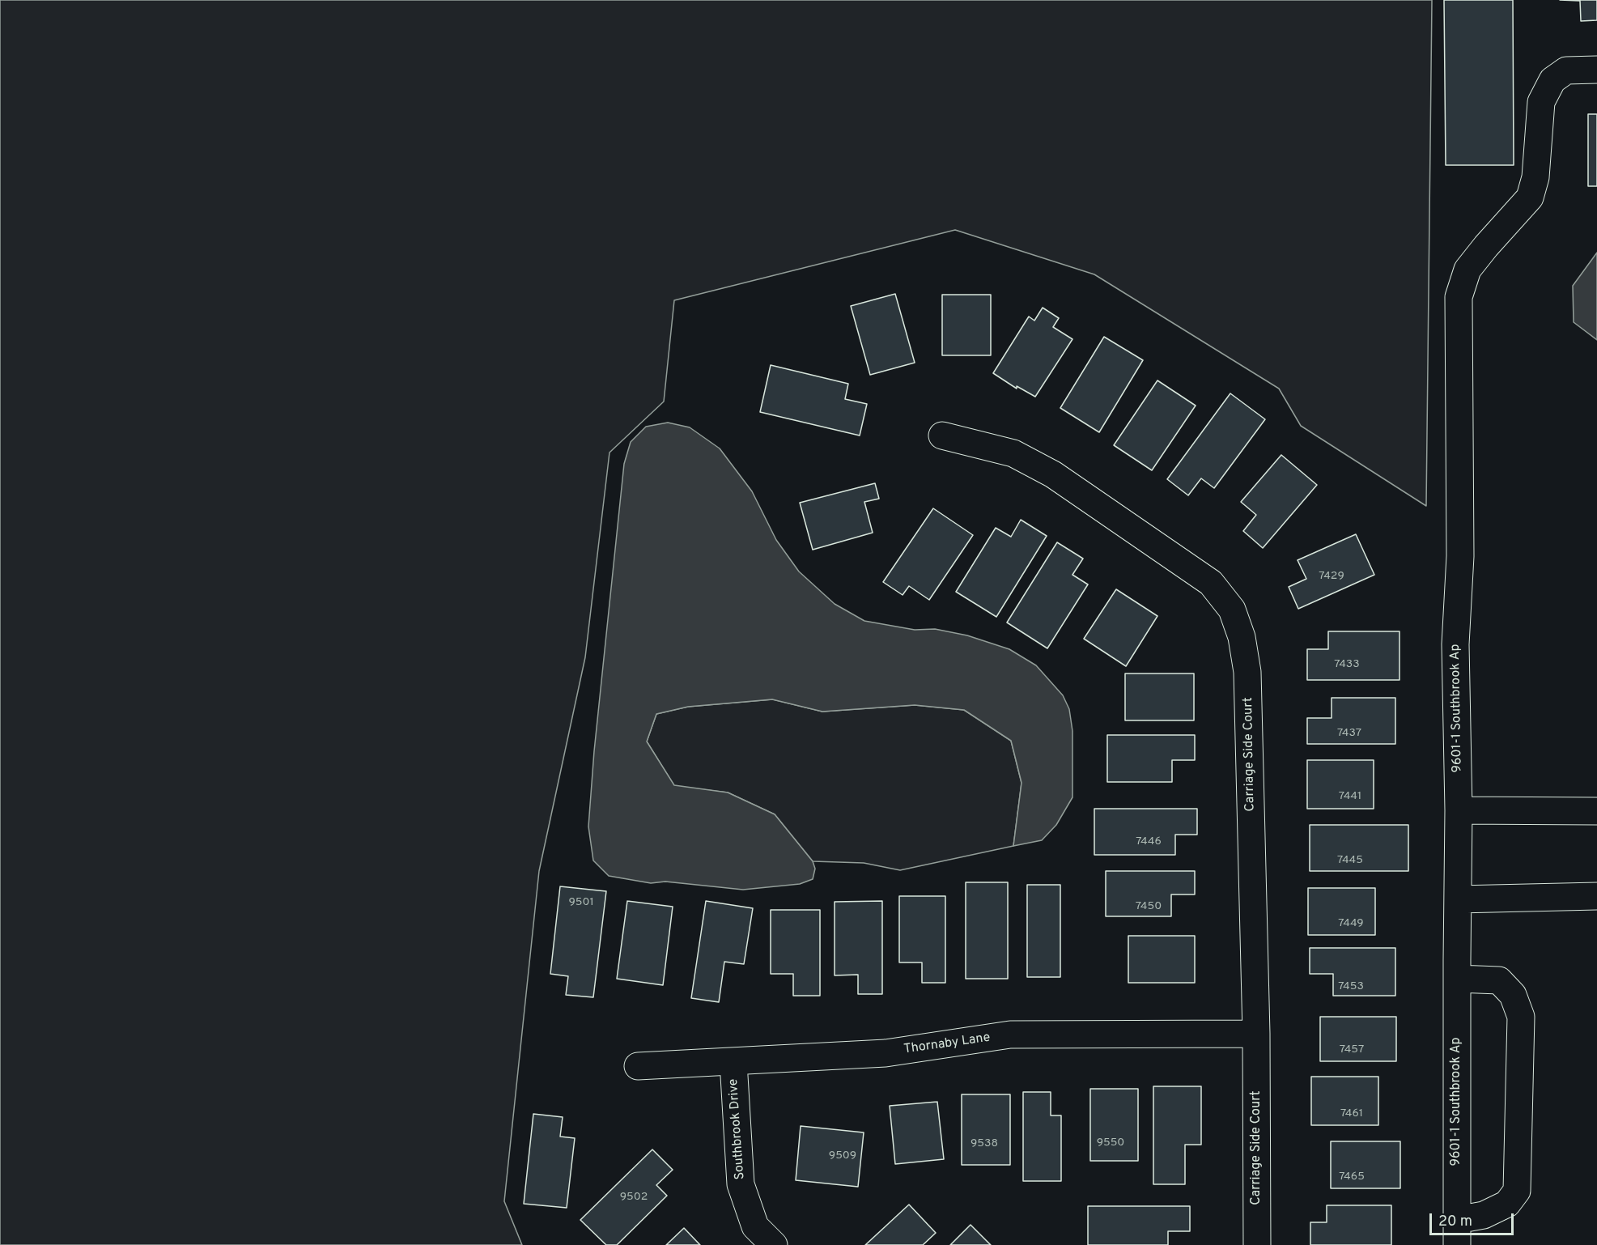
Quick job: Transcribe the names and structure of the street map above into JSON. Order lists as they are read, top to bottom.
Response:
{
  "streets": {
    "street": [
      "9601-1 Southbrook Ap",
      "Carriage Side Court",
      "Thornaby Lane",
      "Southbrook Drive"
    ]
  },
  "crossings": [
    ["Carriage Side Court", "Thornaby Lane"],
    ["Thornaby Lane", "Southbrook Drive"]
  ],
  "house_numbers": [
    "7429",
    "7433",
    "7437",
    "7441",
    "7446",
    "7445",
    "9501",
    "7450",
    "7449",
    "7453",
    "7457",
    "7461",
    "9550",
    "9538",
    "9509",
    "7465",
    "9502"
  ],
  "scale_bar": "20 m"
}
